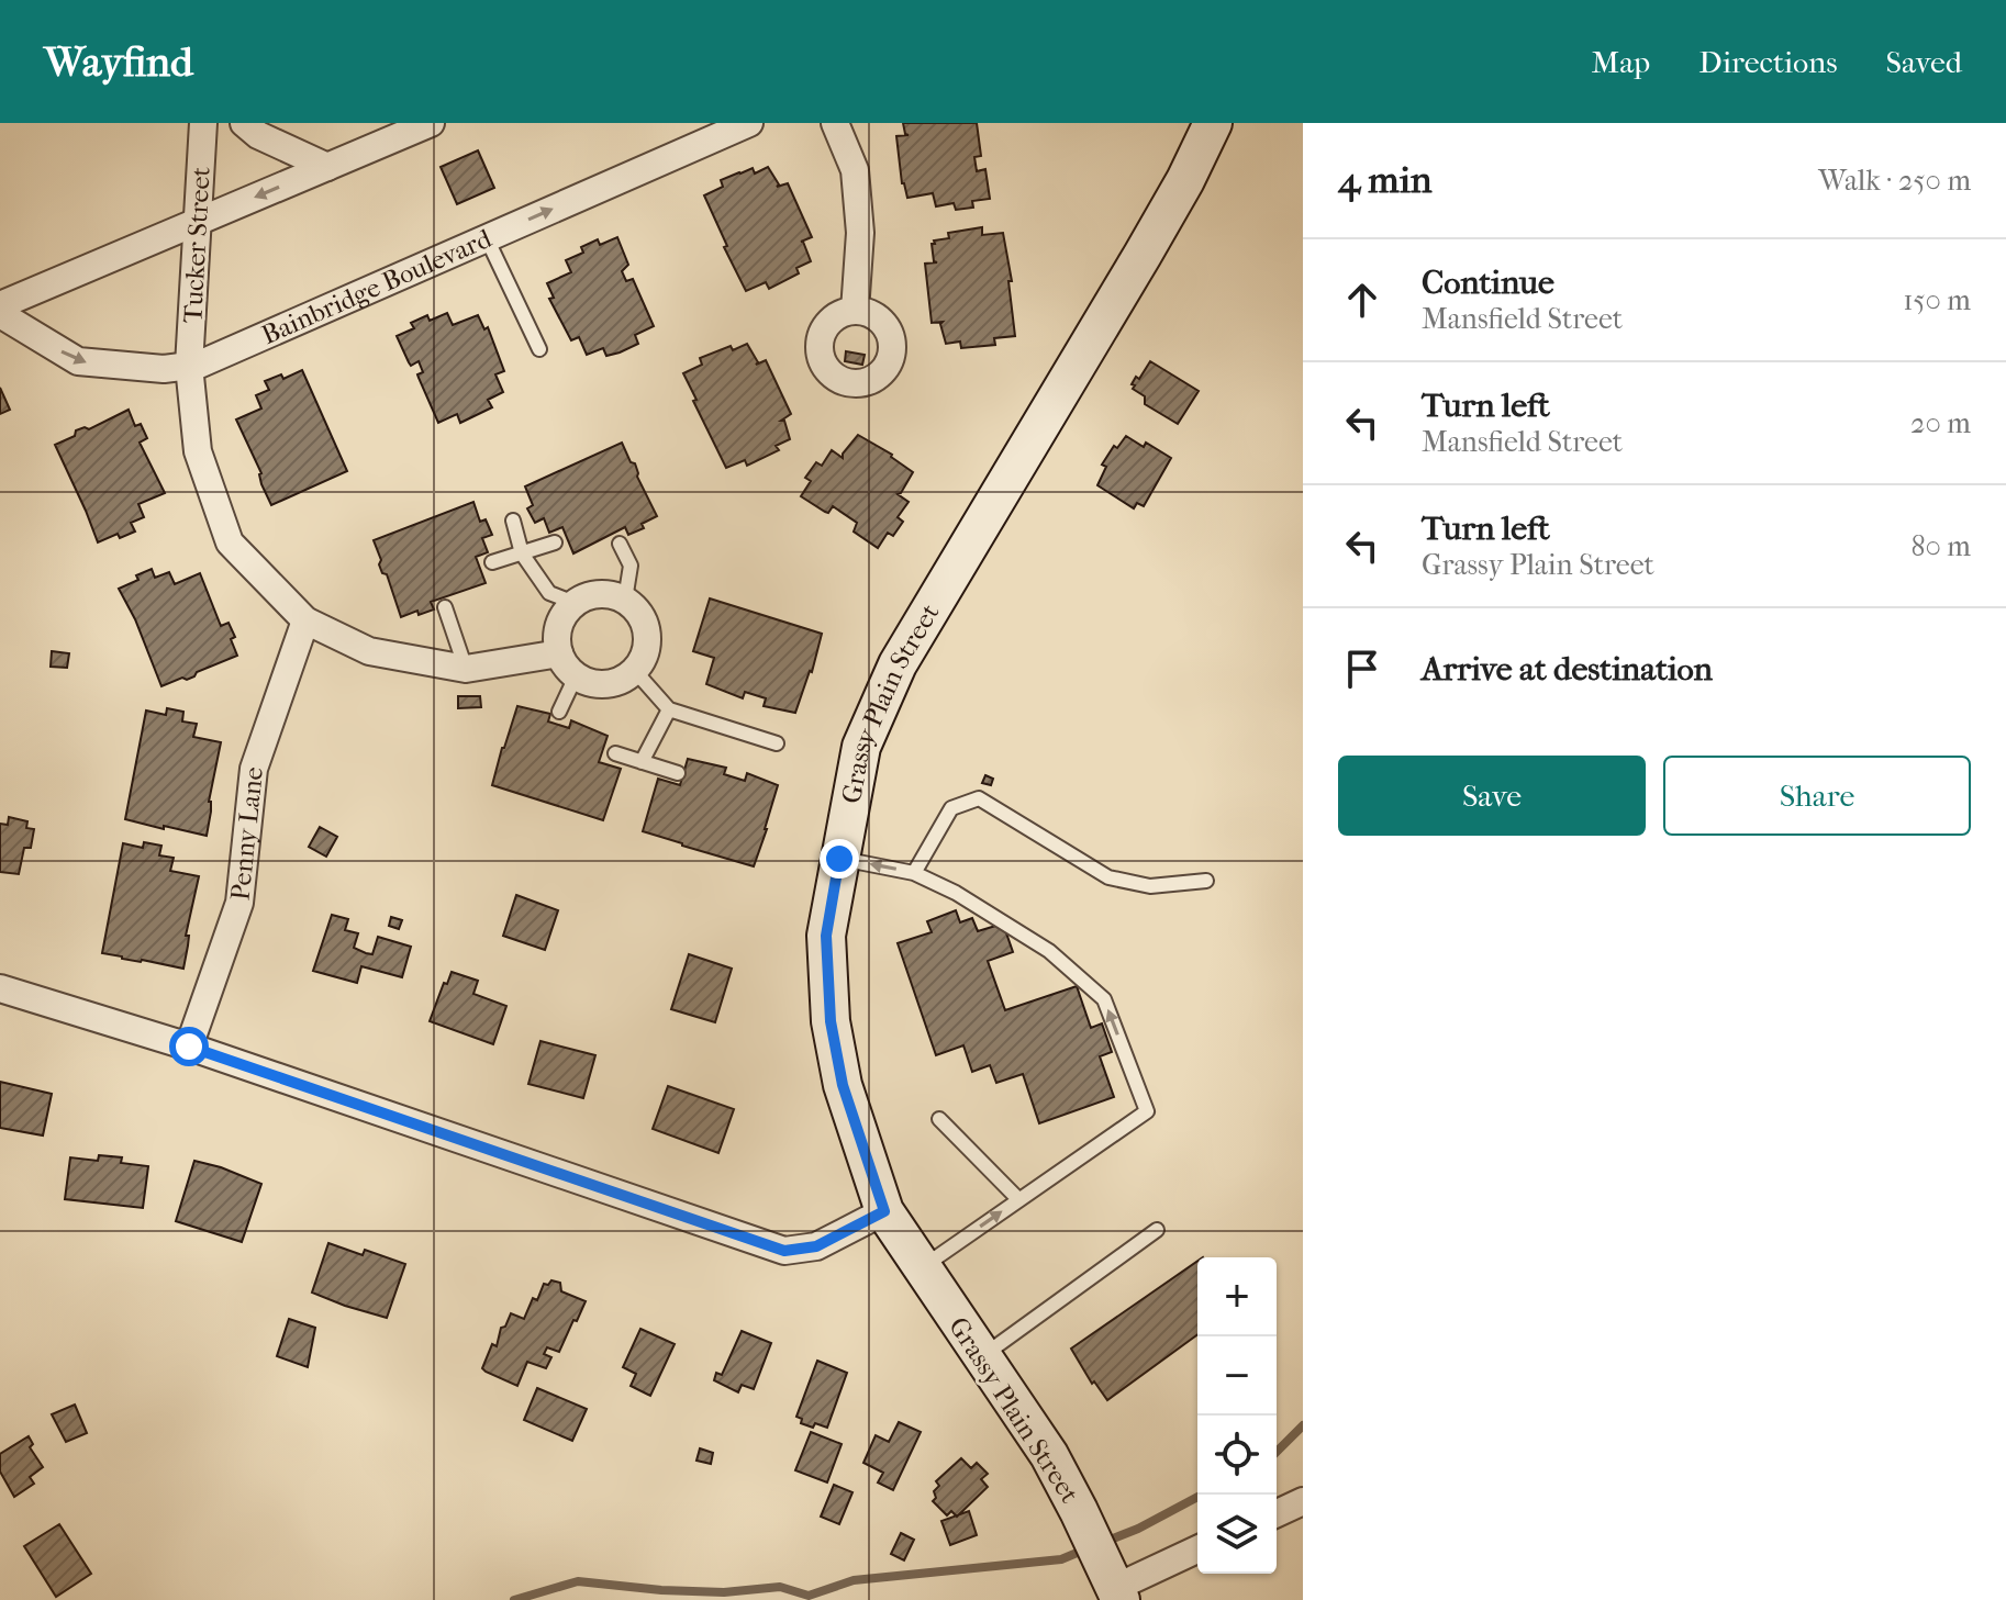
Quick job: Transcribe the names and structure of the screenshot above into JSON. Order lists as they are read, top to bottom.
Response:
{
  "streets": {
    "main road": ["Grassy Plain Street"],
    "street": ["Tucker Street", "Bainbridge Boulevard", "Penny Lane"]
  },
  "crossings": [
    ["Tucker Street", "Bainbridge Boulevard"]
  ],
  "page": {
    "header": "Wayfind",
    "nav": ["Map", "Directions", "Saved"],
    "heading": ["4 min", "Walk · 250 m"],
    "list": [
      ["Continue", "Mansfield Street", "150 m"],
      ["Turn left", "Mansfield Street", "20 m"],
      ["Turn left", "Grassy Plain Street", "80 m"],
      "Arrive at destination"
    ],
    "buttons": ["Save", "Share"],
    "map_buttons": ["+", "−"]
  }
}
